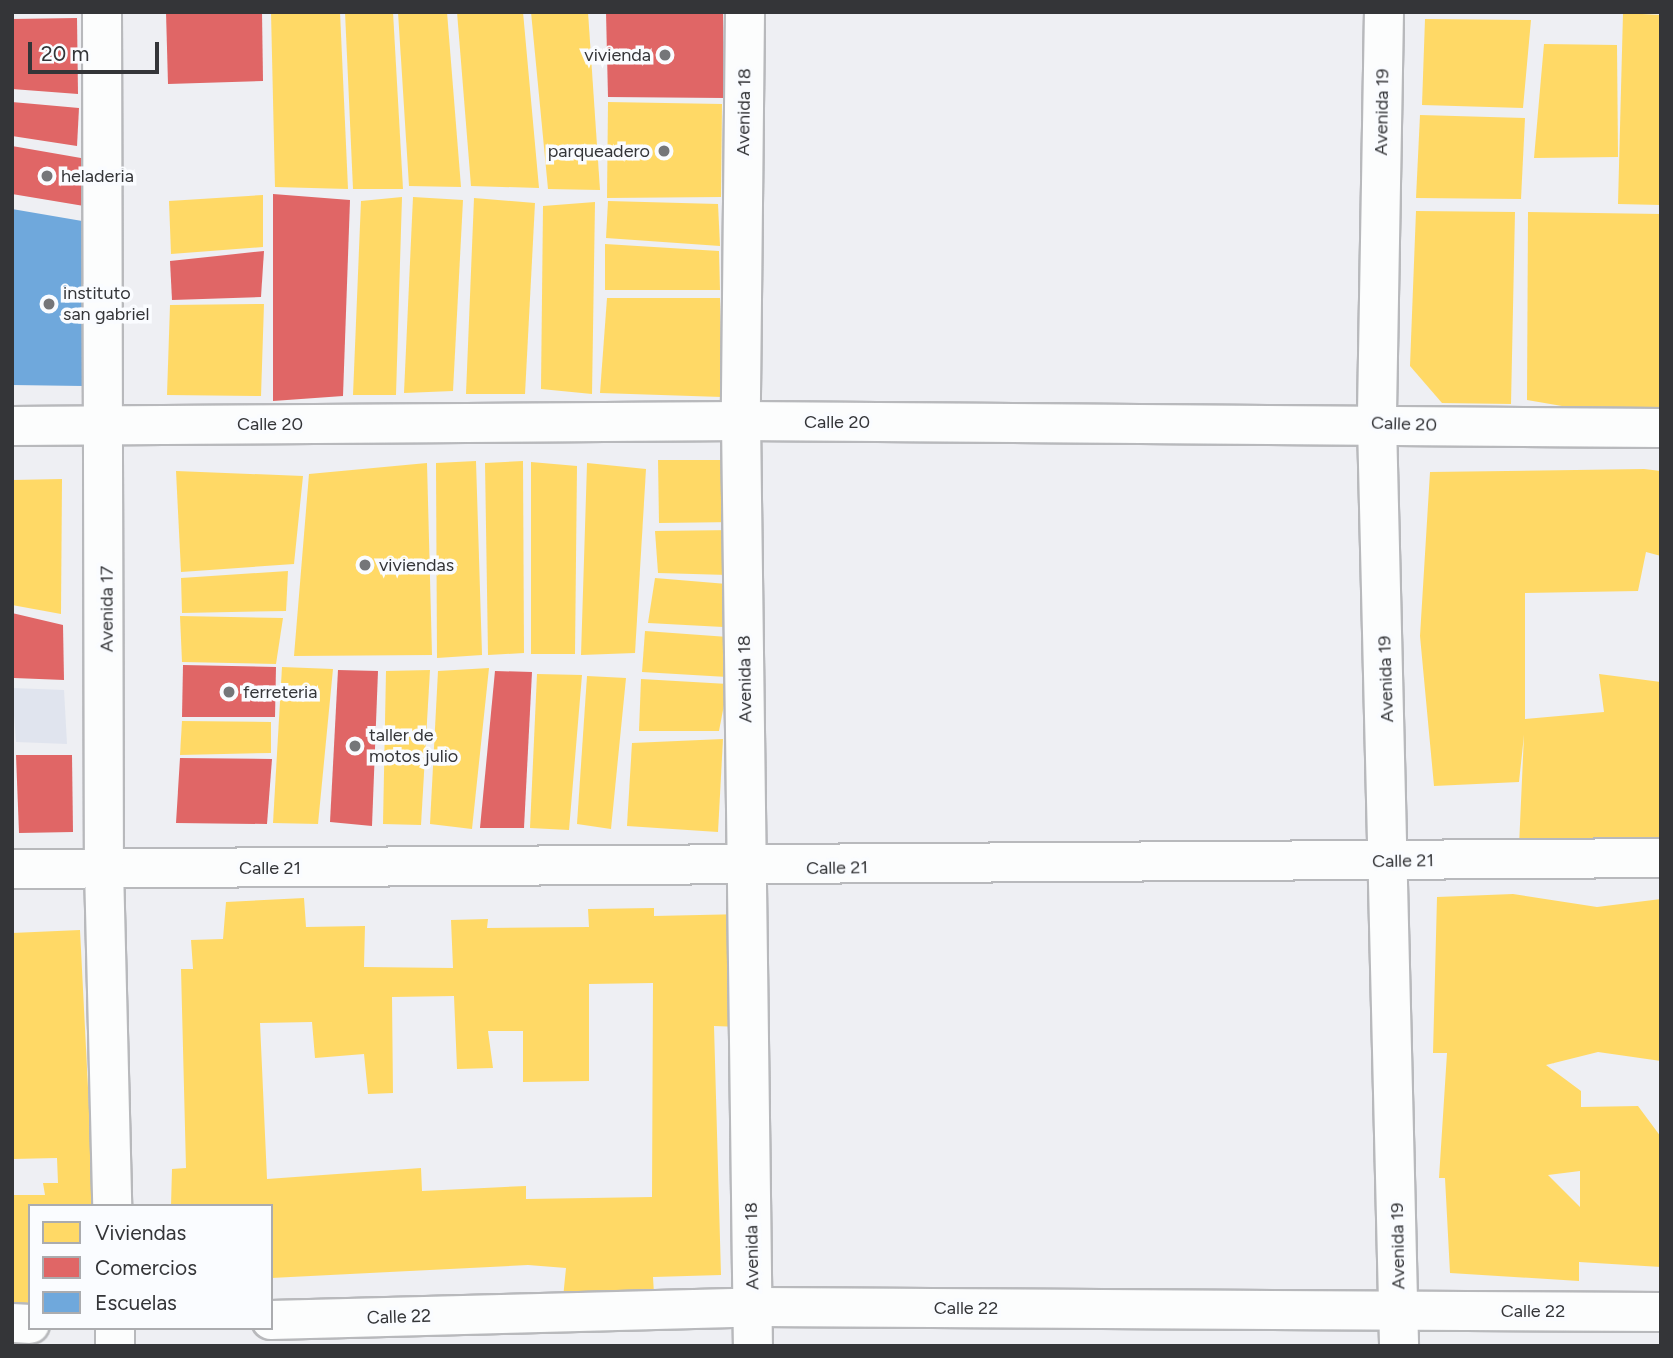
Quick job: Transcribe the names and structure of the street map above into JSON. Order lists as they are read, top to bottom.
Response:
{
  "streets": {
    "street": [
      "Avenida 18",
      "Avenida 19",
      "Calle 20",
      "Avenida 17",
      "Calle 21",
      "Calle 22"
    ]
  },
  "crossings": [
    ["Avenida 18", "Calle 20"],
    ["Avenida 18", "Calle 21"],
    ["Avenida 18", "Calle 22"],
    ["Avenida 19", "Calle 20"],
    ["Avenida 19", "Calle 21"],
    ["Avenida 19", "Calle 22"],
    ["Calle 20", "Avenida 17"],
    ["Avenida 17", "Calle 21"]
  ],
  "places": [
    "vivienda",
    "parqueadero",
    "heladeria",
    "instituto san gabriel",
    "viviendas",
    "ferreteria",
    "taller de motos julio"
  ],
  "legend": ["Viviendas", "Comercios", "Escuelas"],
  "scale_bar": "20 m"
}
